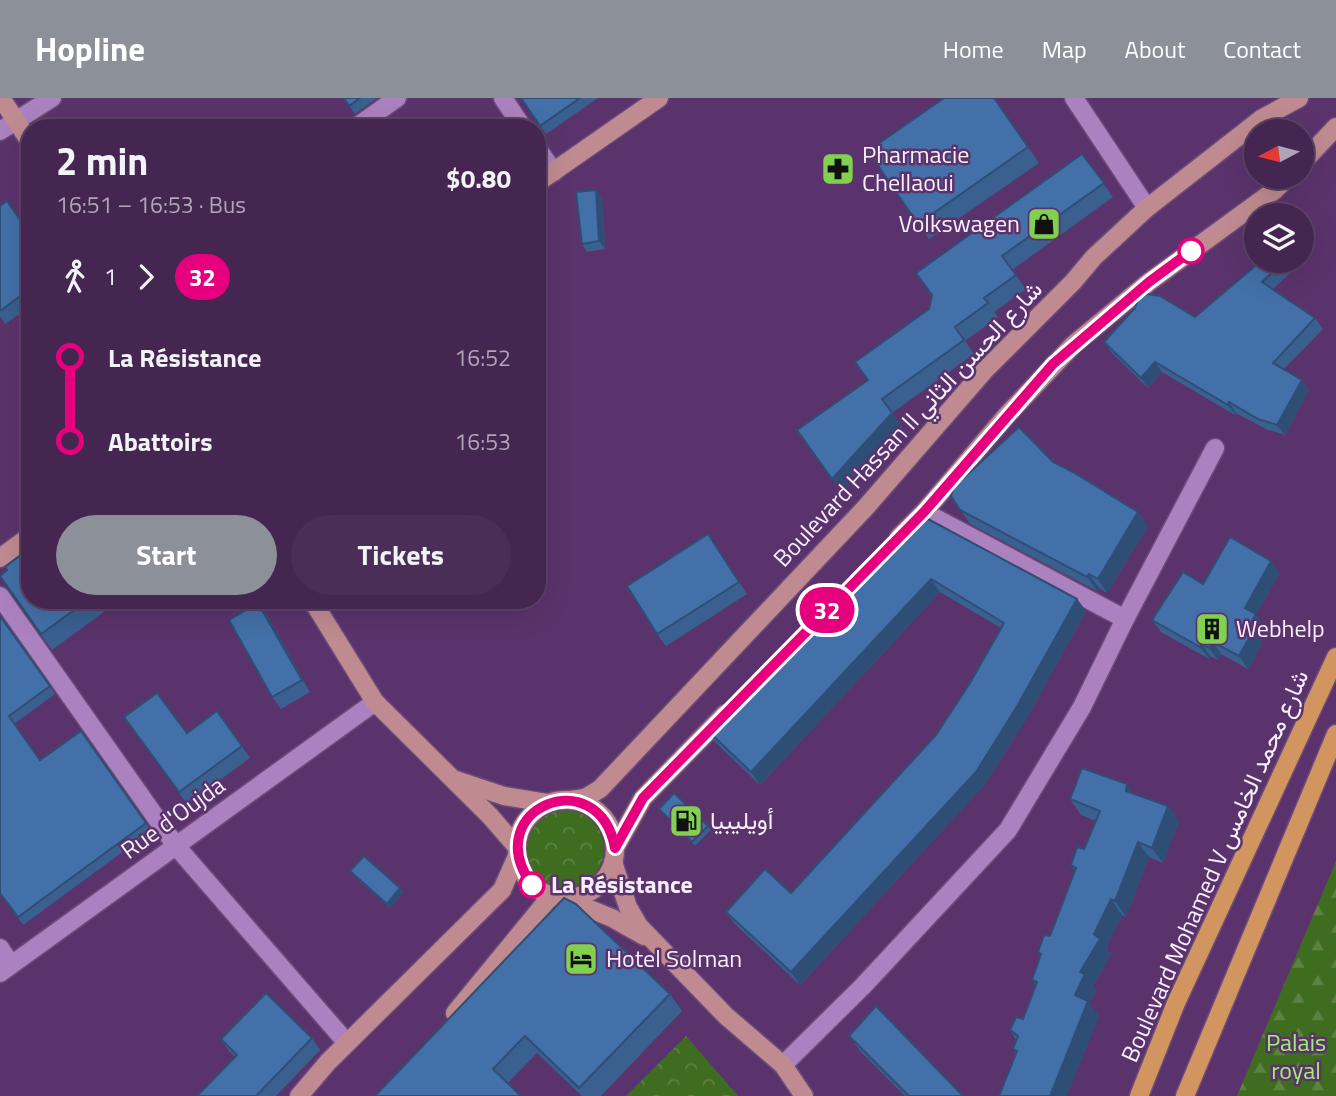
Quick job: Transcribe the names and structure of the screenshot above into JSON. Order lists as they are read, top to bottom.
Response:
{
  "streets": {
    "main road": ["Boulevard Mohamed V شارع محمد الخامس"],
    "street": ["Boulevard Hassan II شارع الحسن الثاني", "Rue d'Oujda"]
  },
  "parks": ["Palais royal"],
  "places": {
    "pharmacy": ["Pharmacie Chellaoui"],
    "shop": ["Volkswagen"],
    "building": ["Webhelp"],
    "fuel station": ["أويليبيا"],
    "other": ["La Résistance"],
    "hotel": ["Hotel Solman"]
  },
  "lines": ["bus line 32"],
  "north": "left",
  "page": {
    "header": "Hopline",
    "nav": [
      "Home",
      "Map",
      "About",
      "Contact"
    ],
    "on_map": "32",
    "heading": ["2 min", "16:51 – 16:53 · Bus", "$0.80"],
    "legs": ["1", "32"],
    "list": [
      {
        "name": "La Résistance",
        "value": "16:52"
      },
      {
        "name": "Abattoirs",
        "value": "16:53"
      }
    ],
    "buttons": ["Start", "Tickets"]
  }
}
